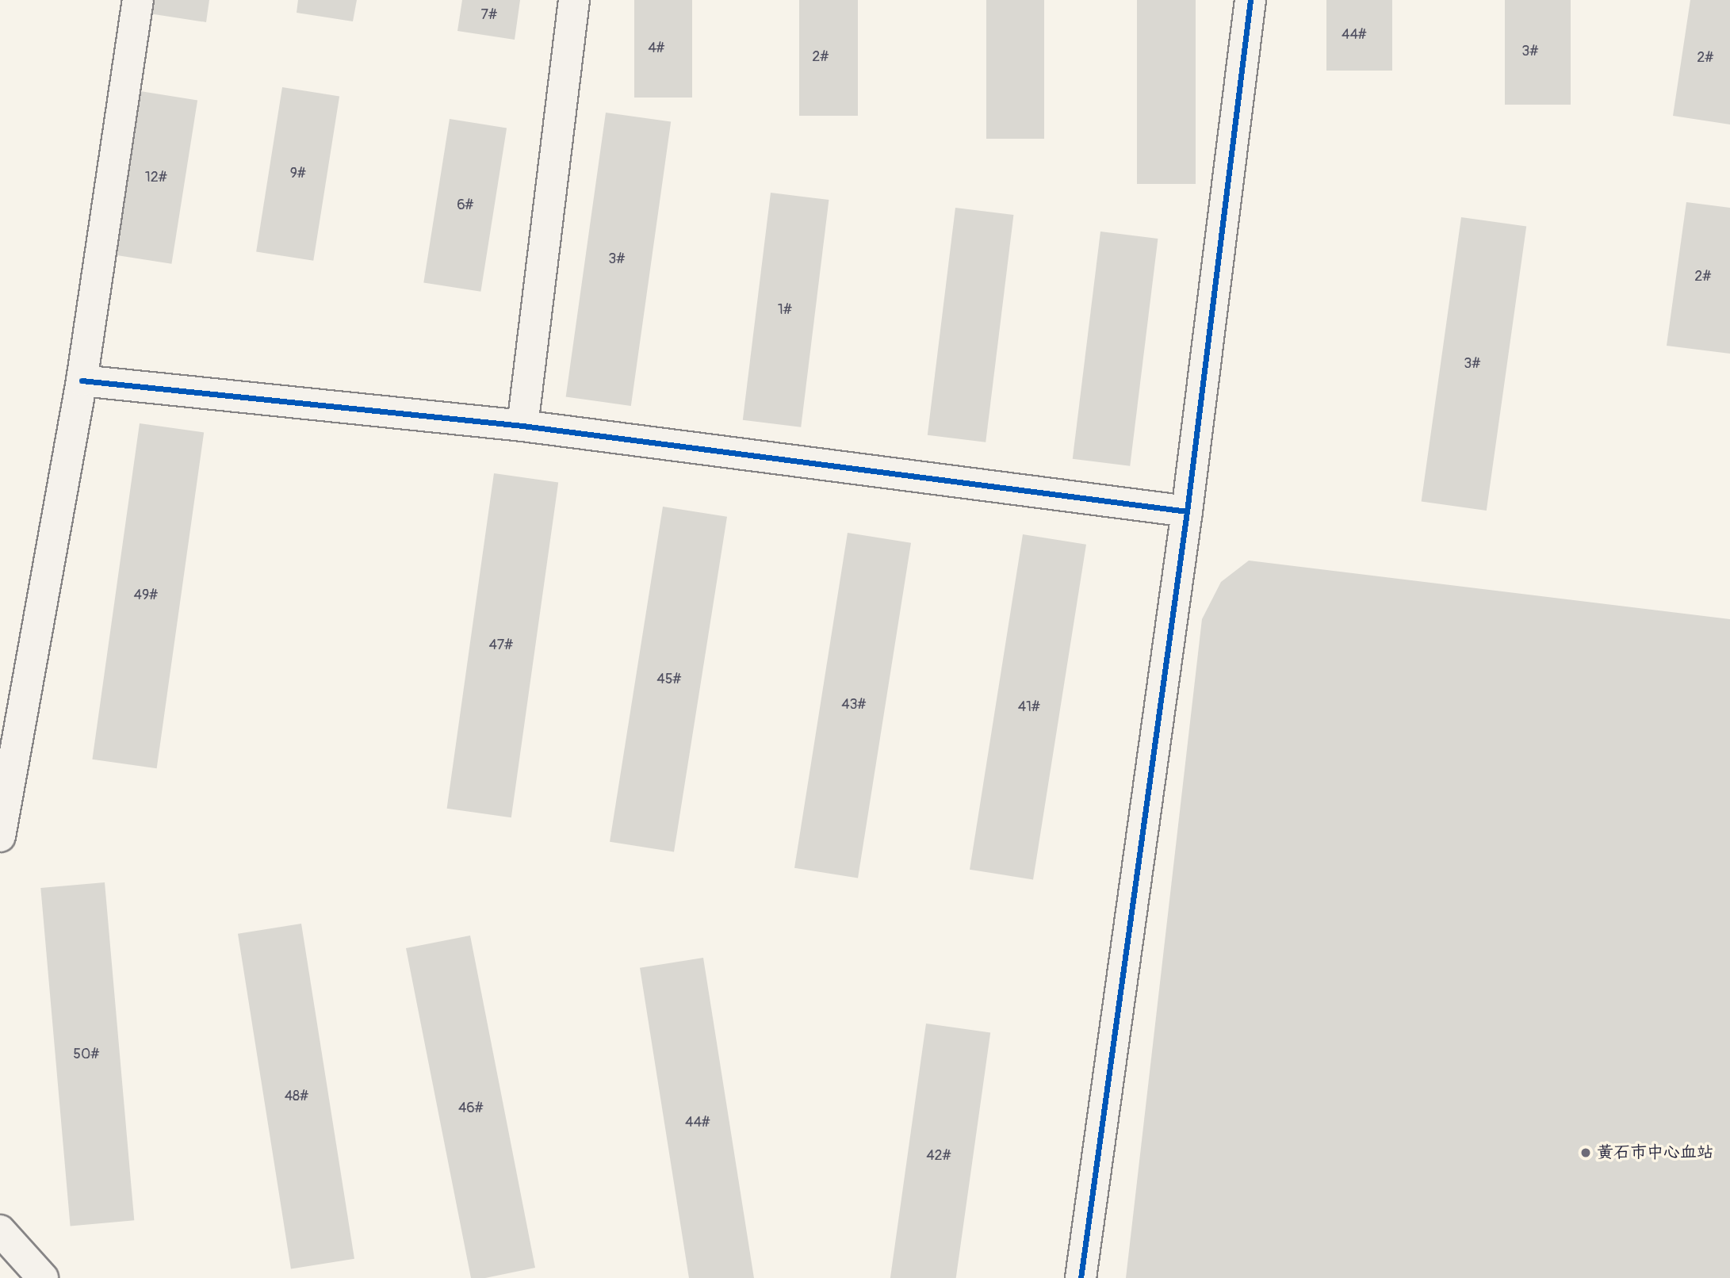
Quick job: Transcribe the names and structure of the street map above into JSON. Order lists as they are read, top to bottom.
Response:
{
  "places": ["黄石市中心血站"],
  "house_numbers": [
    "7#",
    "44#",
    "4#",
    "3#",
    "2#",
    "2#",
    "9#",
    "12#",
    "6#",
    "3#",
    "2#",
    "1#",
    "3#",
    "49#",
    "47#",
    "45#",
    "43#",
    "41#",
    "50#",
    "48#",
    "46#",
    "44#",
    "42#"
  ]
}
